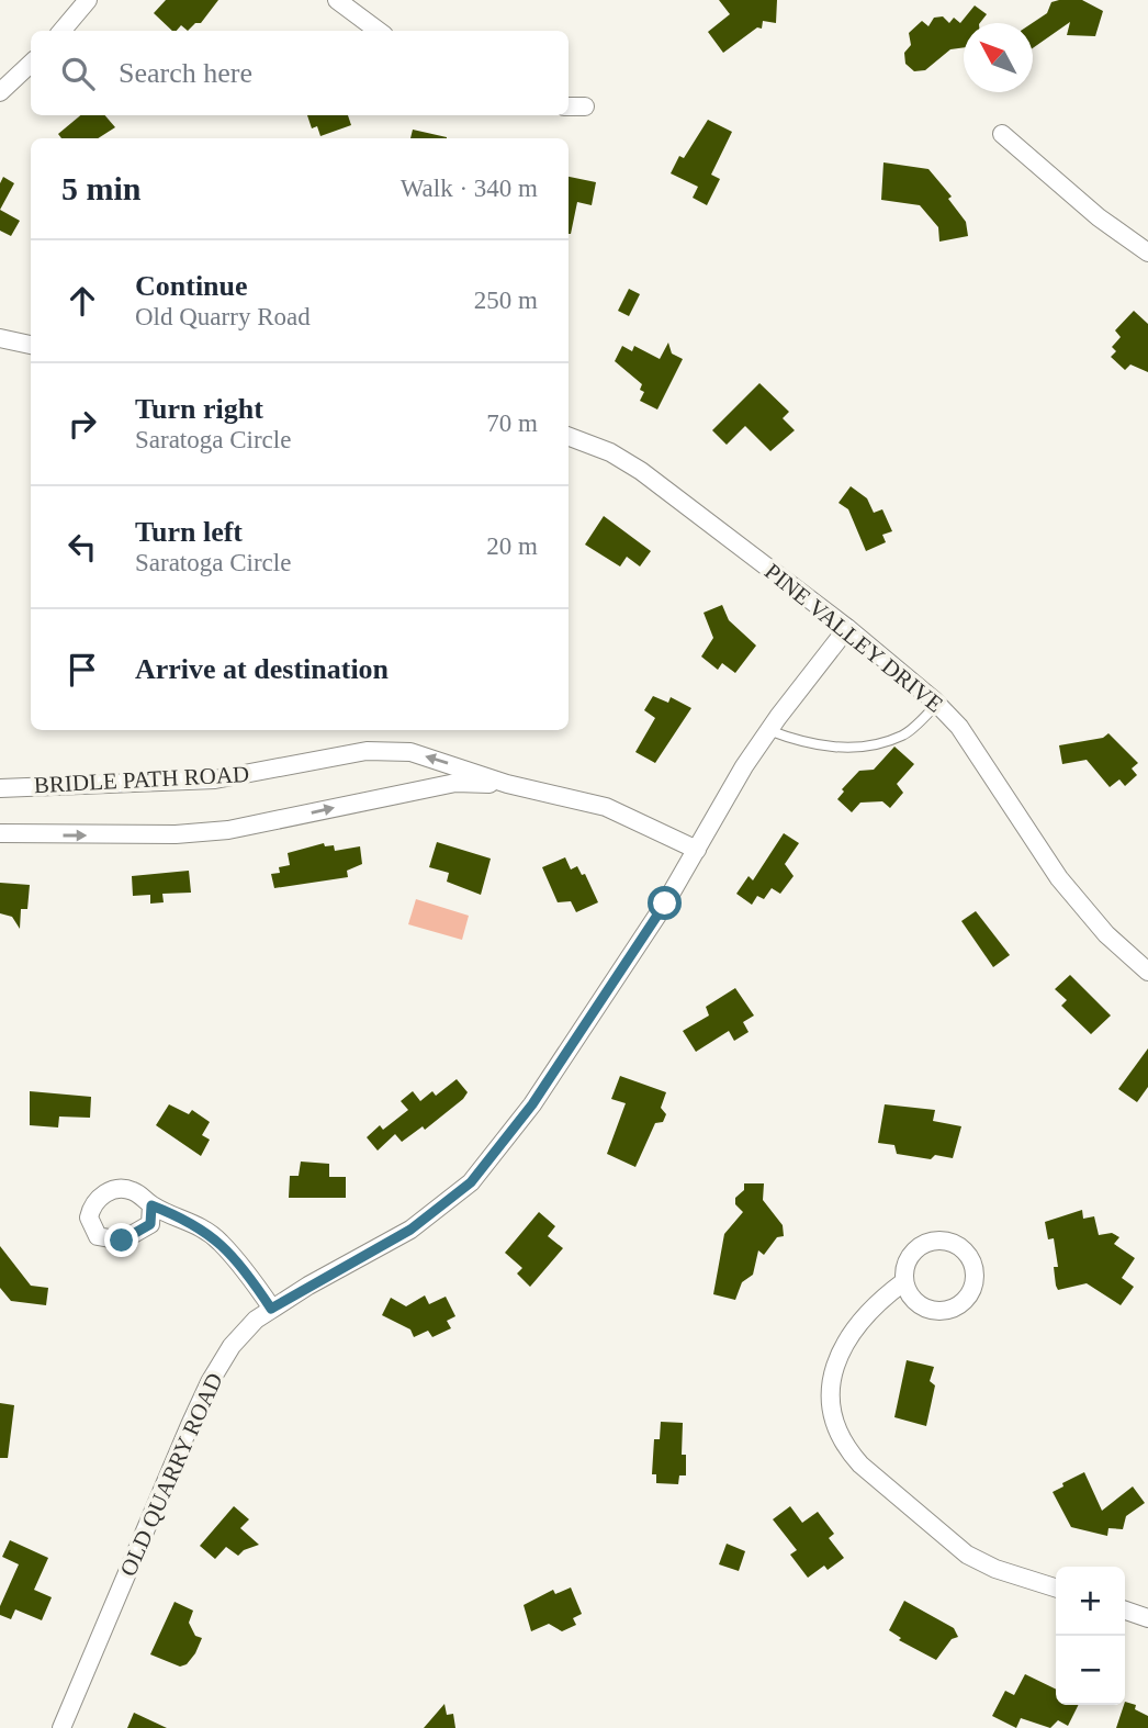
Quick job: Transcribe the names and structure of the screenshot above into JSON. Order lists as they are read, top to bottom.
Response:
{
  "streets": {
    "street": ["PINE VALLEY DRIVE", "BRIDLE PATH ROAD", "OLD QUARRY ROAD"]
  },
  "crossings": [
    ["PINE VALLEY DRIVE", "OLD QUARRY ROAD"],
    ["BRIDLE PATH ROAD", "OLD QUARRY ROAD"]
  ],
  "north": "top left",
  "page": {
    "search": "Search here",
    "heading": ["5 min", "Walk · 340 m"],
    "list": [
      ["Continue", "Old Quarry Road", "250 m"],
      ["Turn right", "Saratoga Circle", "70 m"],
      ["Turn left", "Saratoga Circle", "20 m"],
      "Arrive at destination"
    ],
    "map_buttons": ["+", "−"]
  }
}
